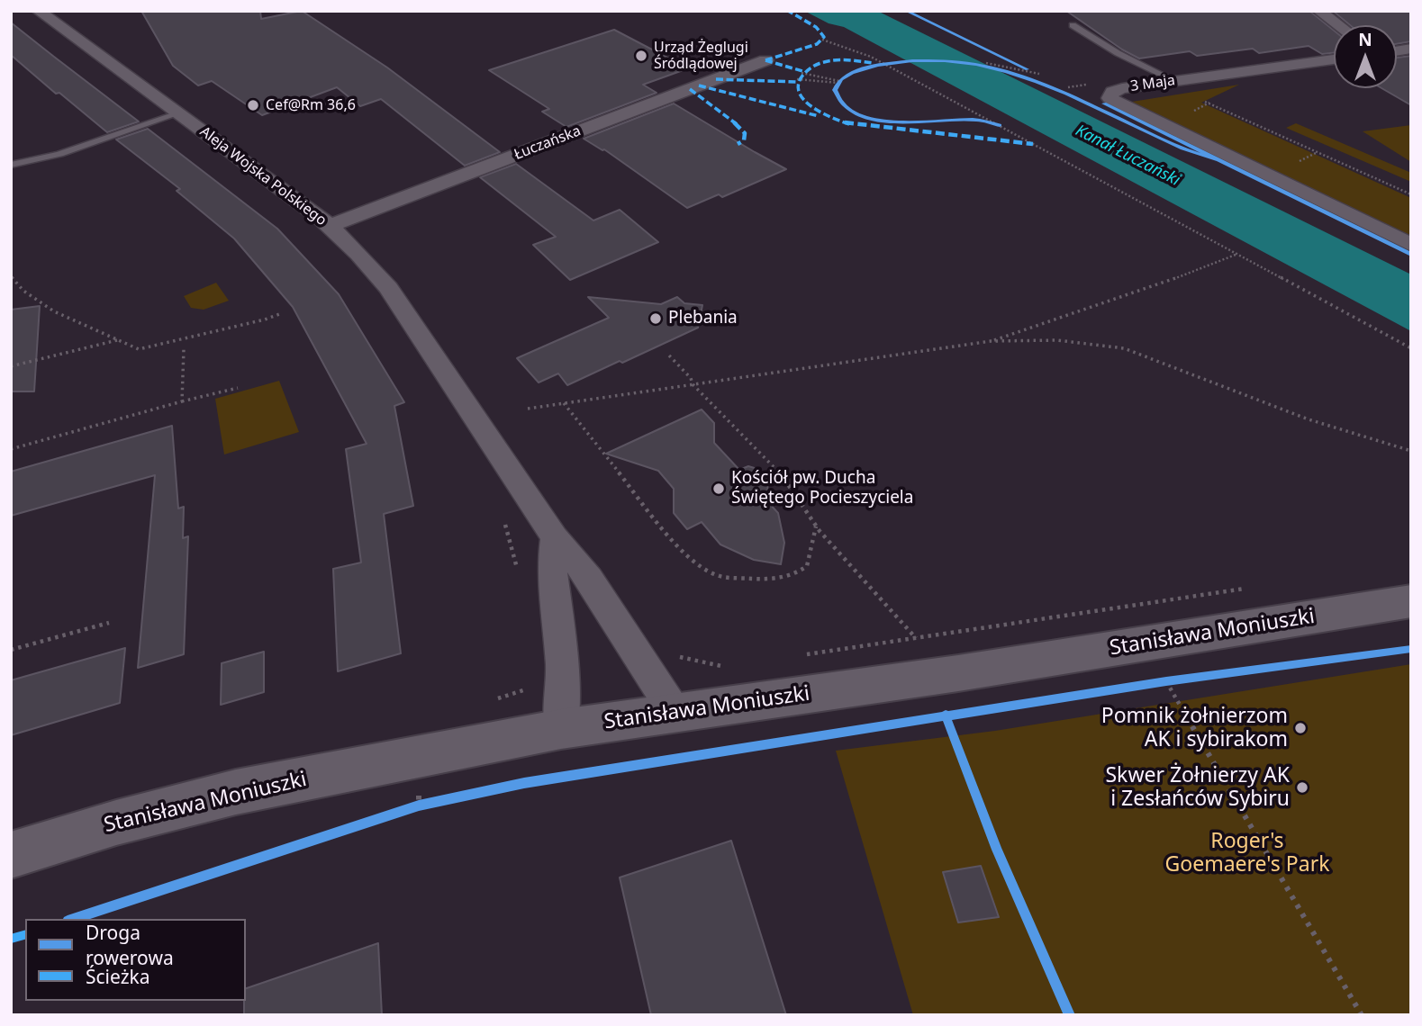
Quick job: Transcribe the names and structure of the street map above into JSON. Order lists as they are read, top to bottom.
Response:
{
  "streets": {
    "street": [
      "3 Maja",
      "Łuczańska",
      "Aleja Wojska Polskiego",
      "Stanisława Moniuszki"
    ]
  },
  "crossings": [
    ["Łuczańska", "Aleja Wojska Polskiego"],
    ["Aleja Wojska Polskiego", "Stanisława Moniuszki"]
  ],
  "water": ["Kanał Łuczański"],
  "parks": ["Roger's Goemaere's Park"],
  "places": [
    "Urząd Żeglugi Śródlądowej",
    "Cef@Rm 36,6",
    "Plebania",
    "Kościół pw. Ducha Świętego Pocieszyciela",
    "Pomnik żołnierzom AK i sybirakom",
    "Skwer Żołnierzy AK i Zesłańców Sybiru"
  ],
  "legend": ["Droga rowerowa", "Ścieżka"],
  "north": "top"
}
